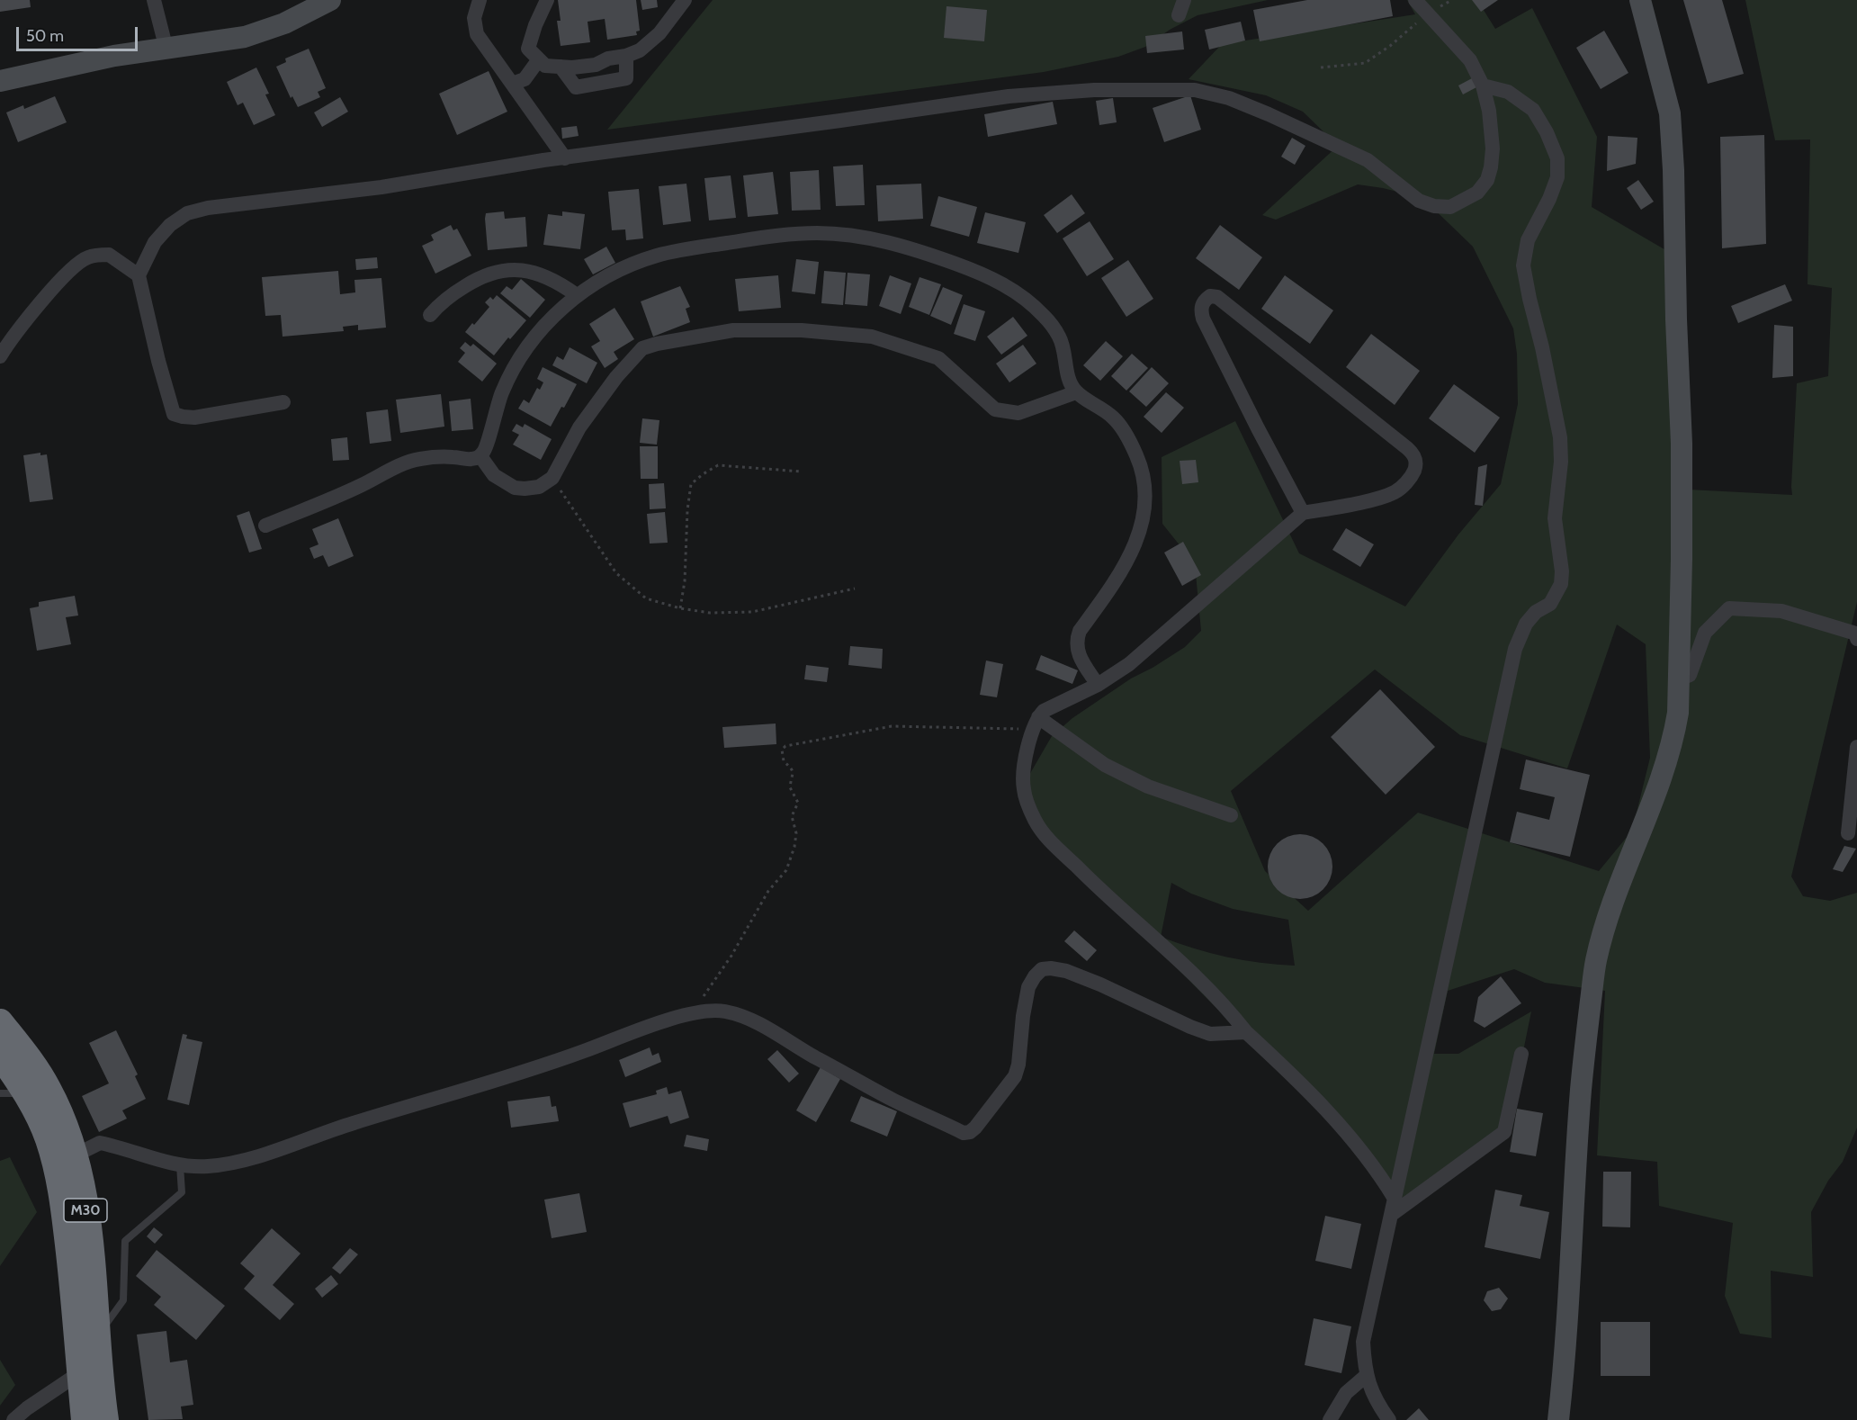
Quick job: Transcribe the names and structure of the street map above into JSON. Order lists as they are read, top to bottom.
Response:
{
  "streets": {
    "highway": ["M30"]
  },
  "scale_bar": "50 m"
}
